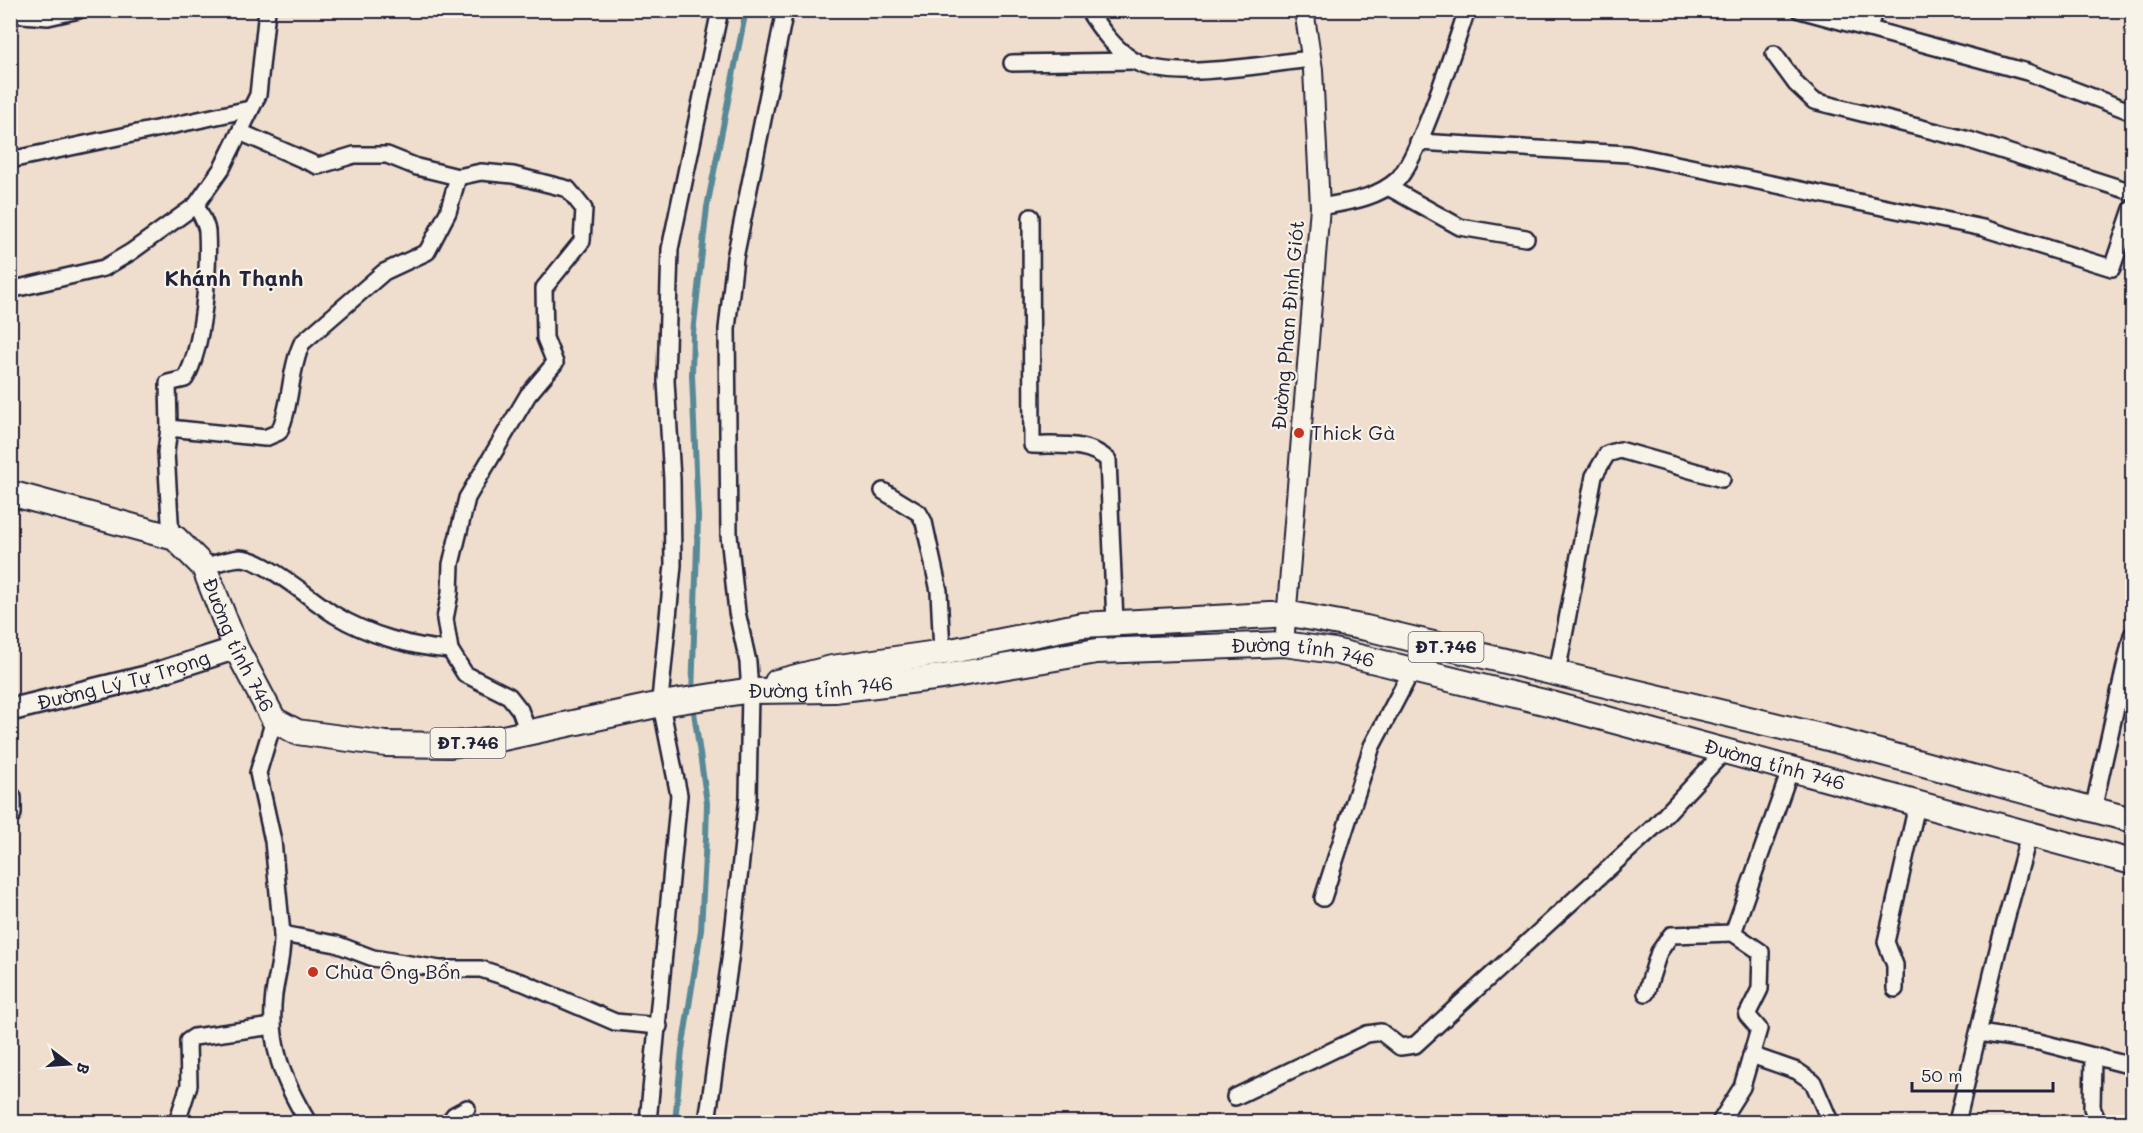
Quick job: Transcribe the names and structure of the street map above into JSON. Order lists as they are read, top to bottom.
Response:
{
  "streets": {
    "main road": ["Đường tỉnh 746", "ĐT.746", "Đường Lý Tự Trọng"],
    "street": ["Đường Phan Đình Giót"]
  },
  "crossings": [
    ["Đường Phan Đình Giót", "Đường tỉnh 746"],
    ["Đường tỉnh 746", "ĐT.746"],
    ["Đường tỉnh 746", "Đường Lý Tự Trọng"]
  ],
  "districts": ["Khánh Thạnh"],
  "places": ["Thick Gà", "Chùa Ông Bổn"],
  "scale_bar": "50 m",
  "north": "right"
}
